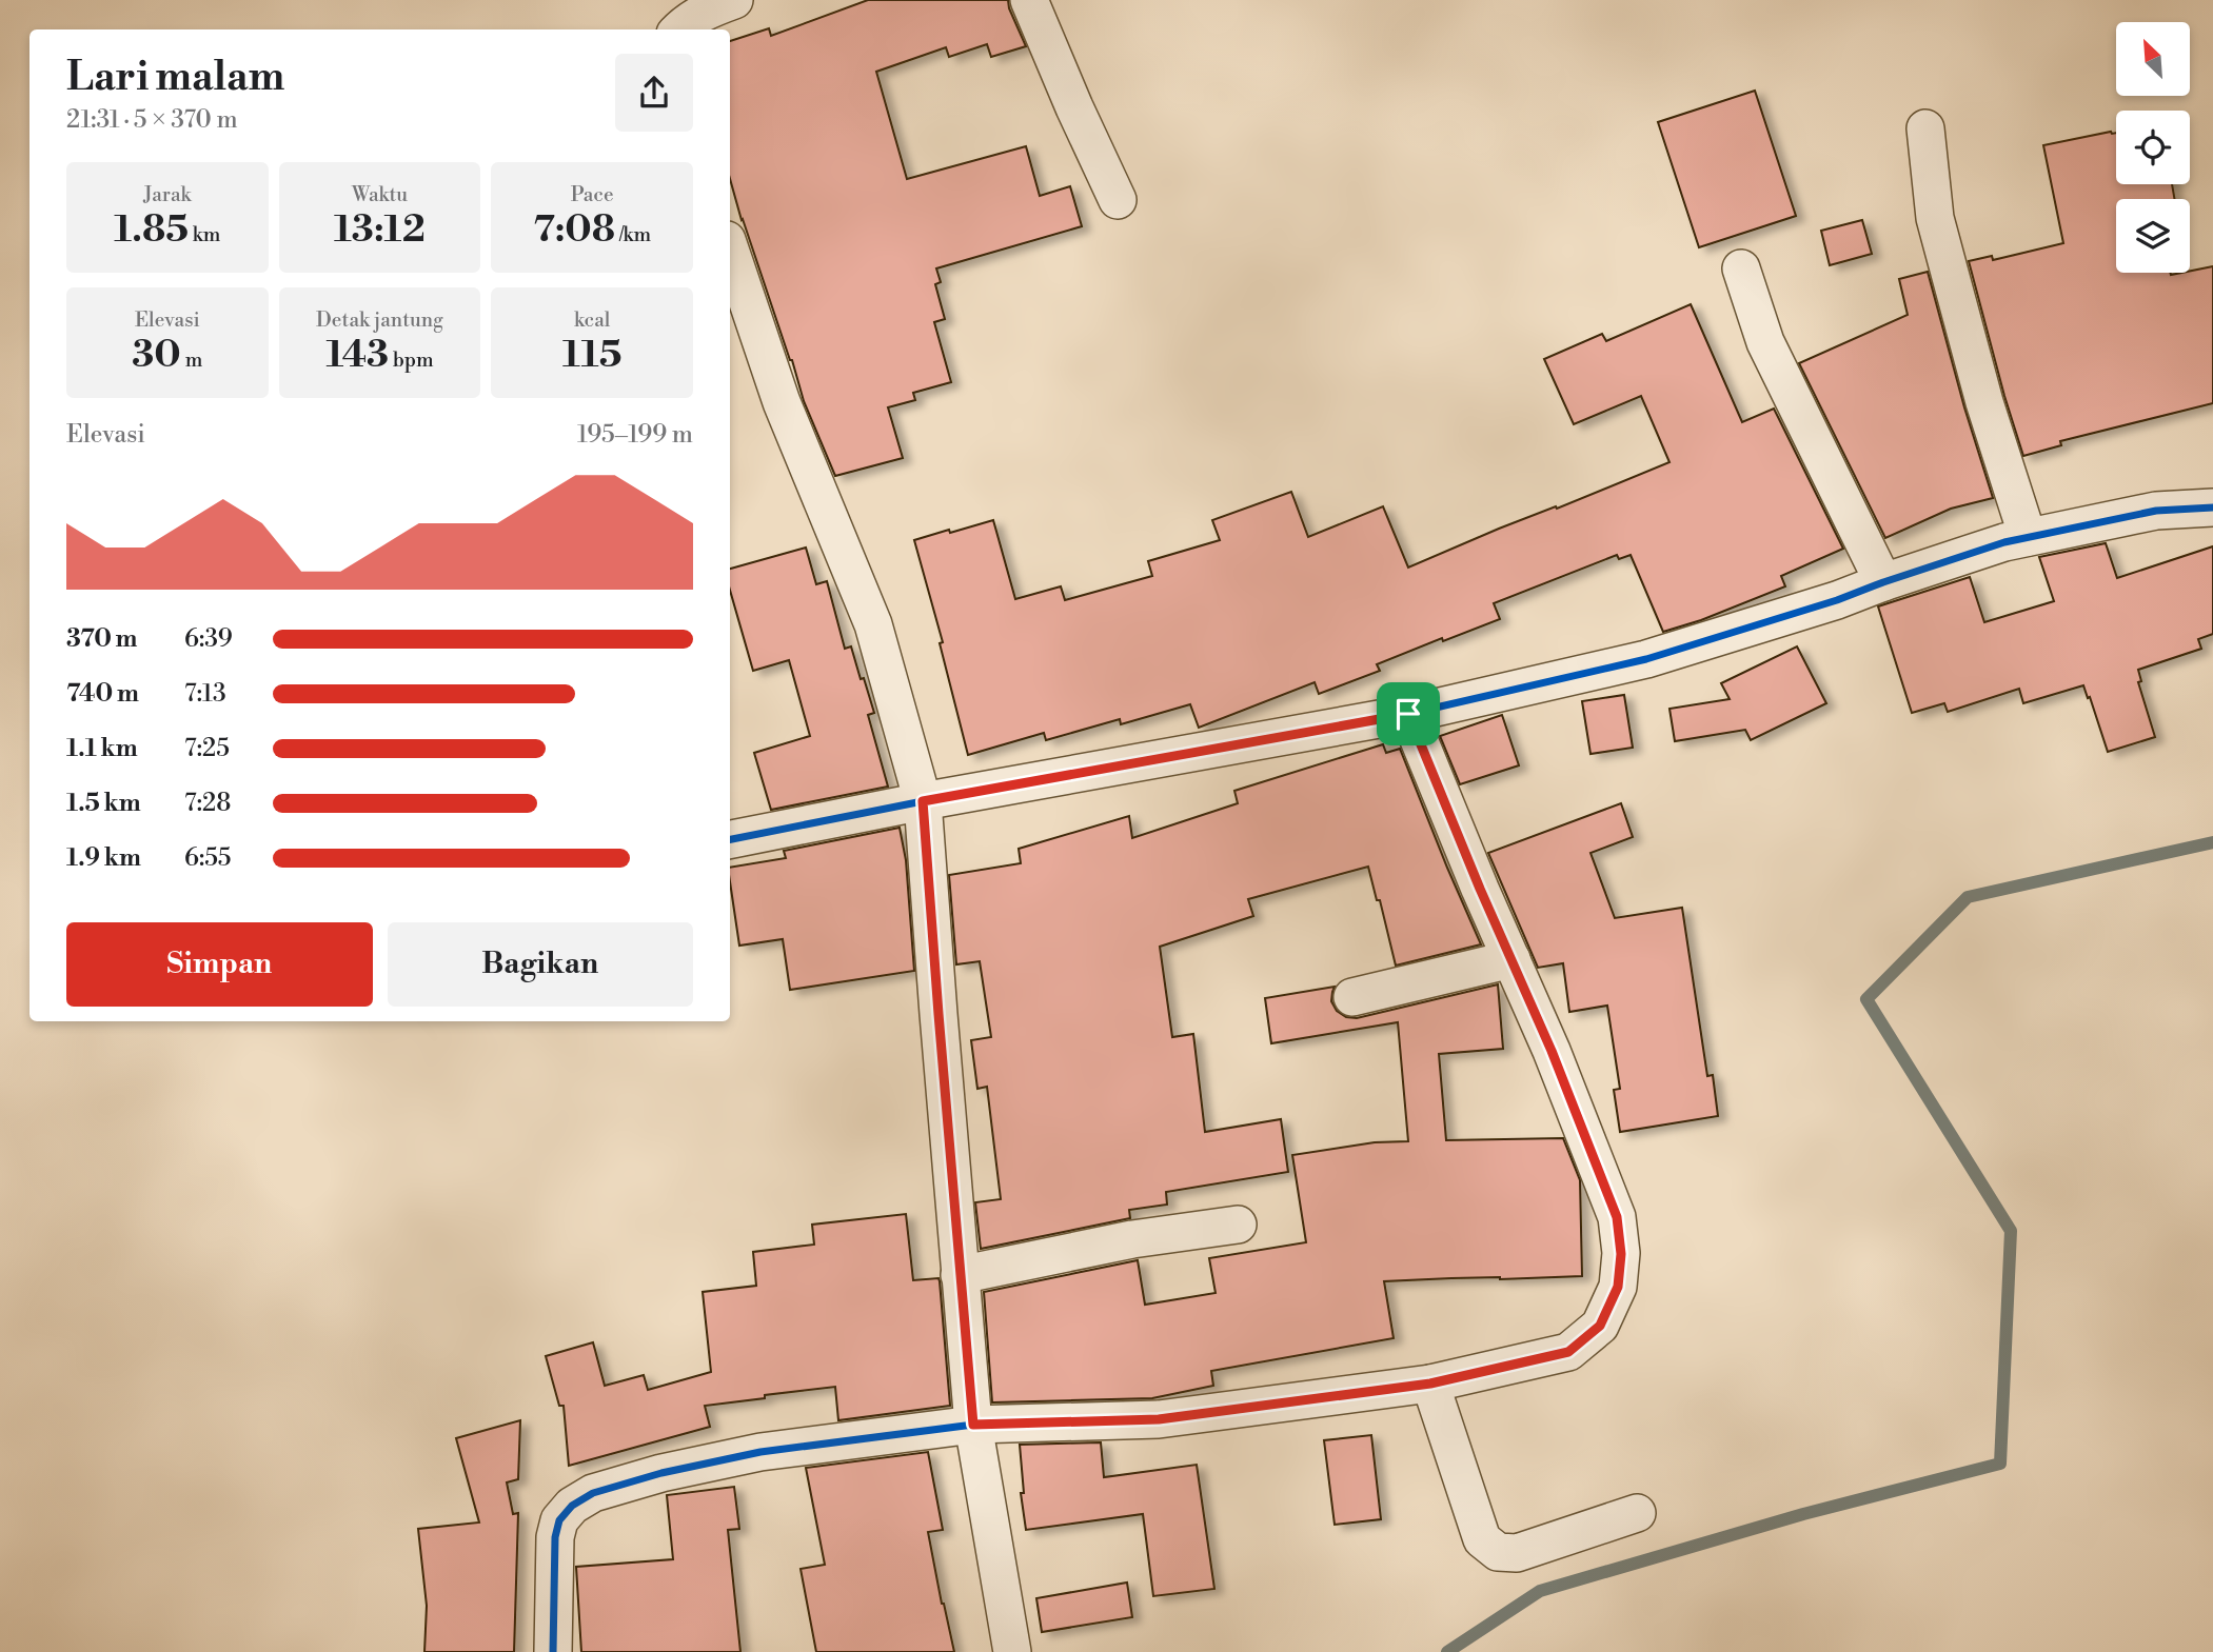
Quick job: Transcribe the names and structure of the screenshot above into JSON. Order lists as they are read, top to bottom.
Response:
{
  "north": "top left",
  "page": {
    "heading": ["Lari malam", "21:31 · 5 × 370 m"],
    "stats": [
      ["Jarak", "1.85 km"],
      ["Waktu", "13:12"],
      ["Pace", "7:08 /km"],
      ["Elevasi", "30 m"],
      ["Detak jantung", "143 bpm"],
      ["kcal", "115"]
    ],
    "chart": ["Elevasi", "195–199 m"],
    "list": [
      {
        "name": "370 m",
        "note": "6:39"
      },
      {
        "name": "740 m",
        "note": "7:13"
      },
      {
        "name": "1.1 km",
        "note": "7:25"
      },
      {
        "name": "1.5 km",
        "note": "7:28"
      },
      {
        "name": "1.9 km",
        "note": "6:55"
      }
    ],
    "buttons": ["Simpan", "Bagikan"]
  }
}
